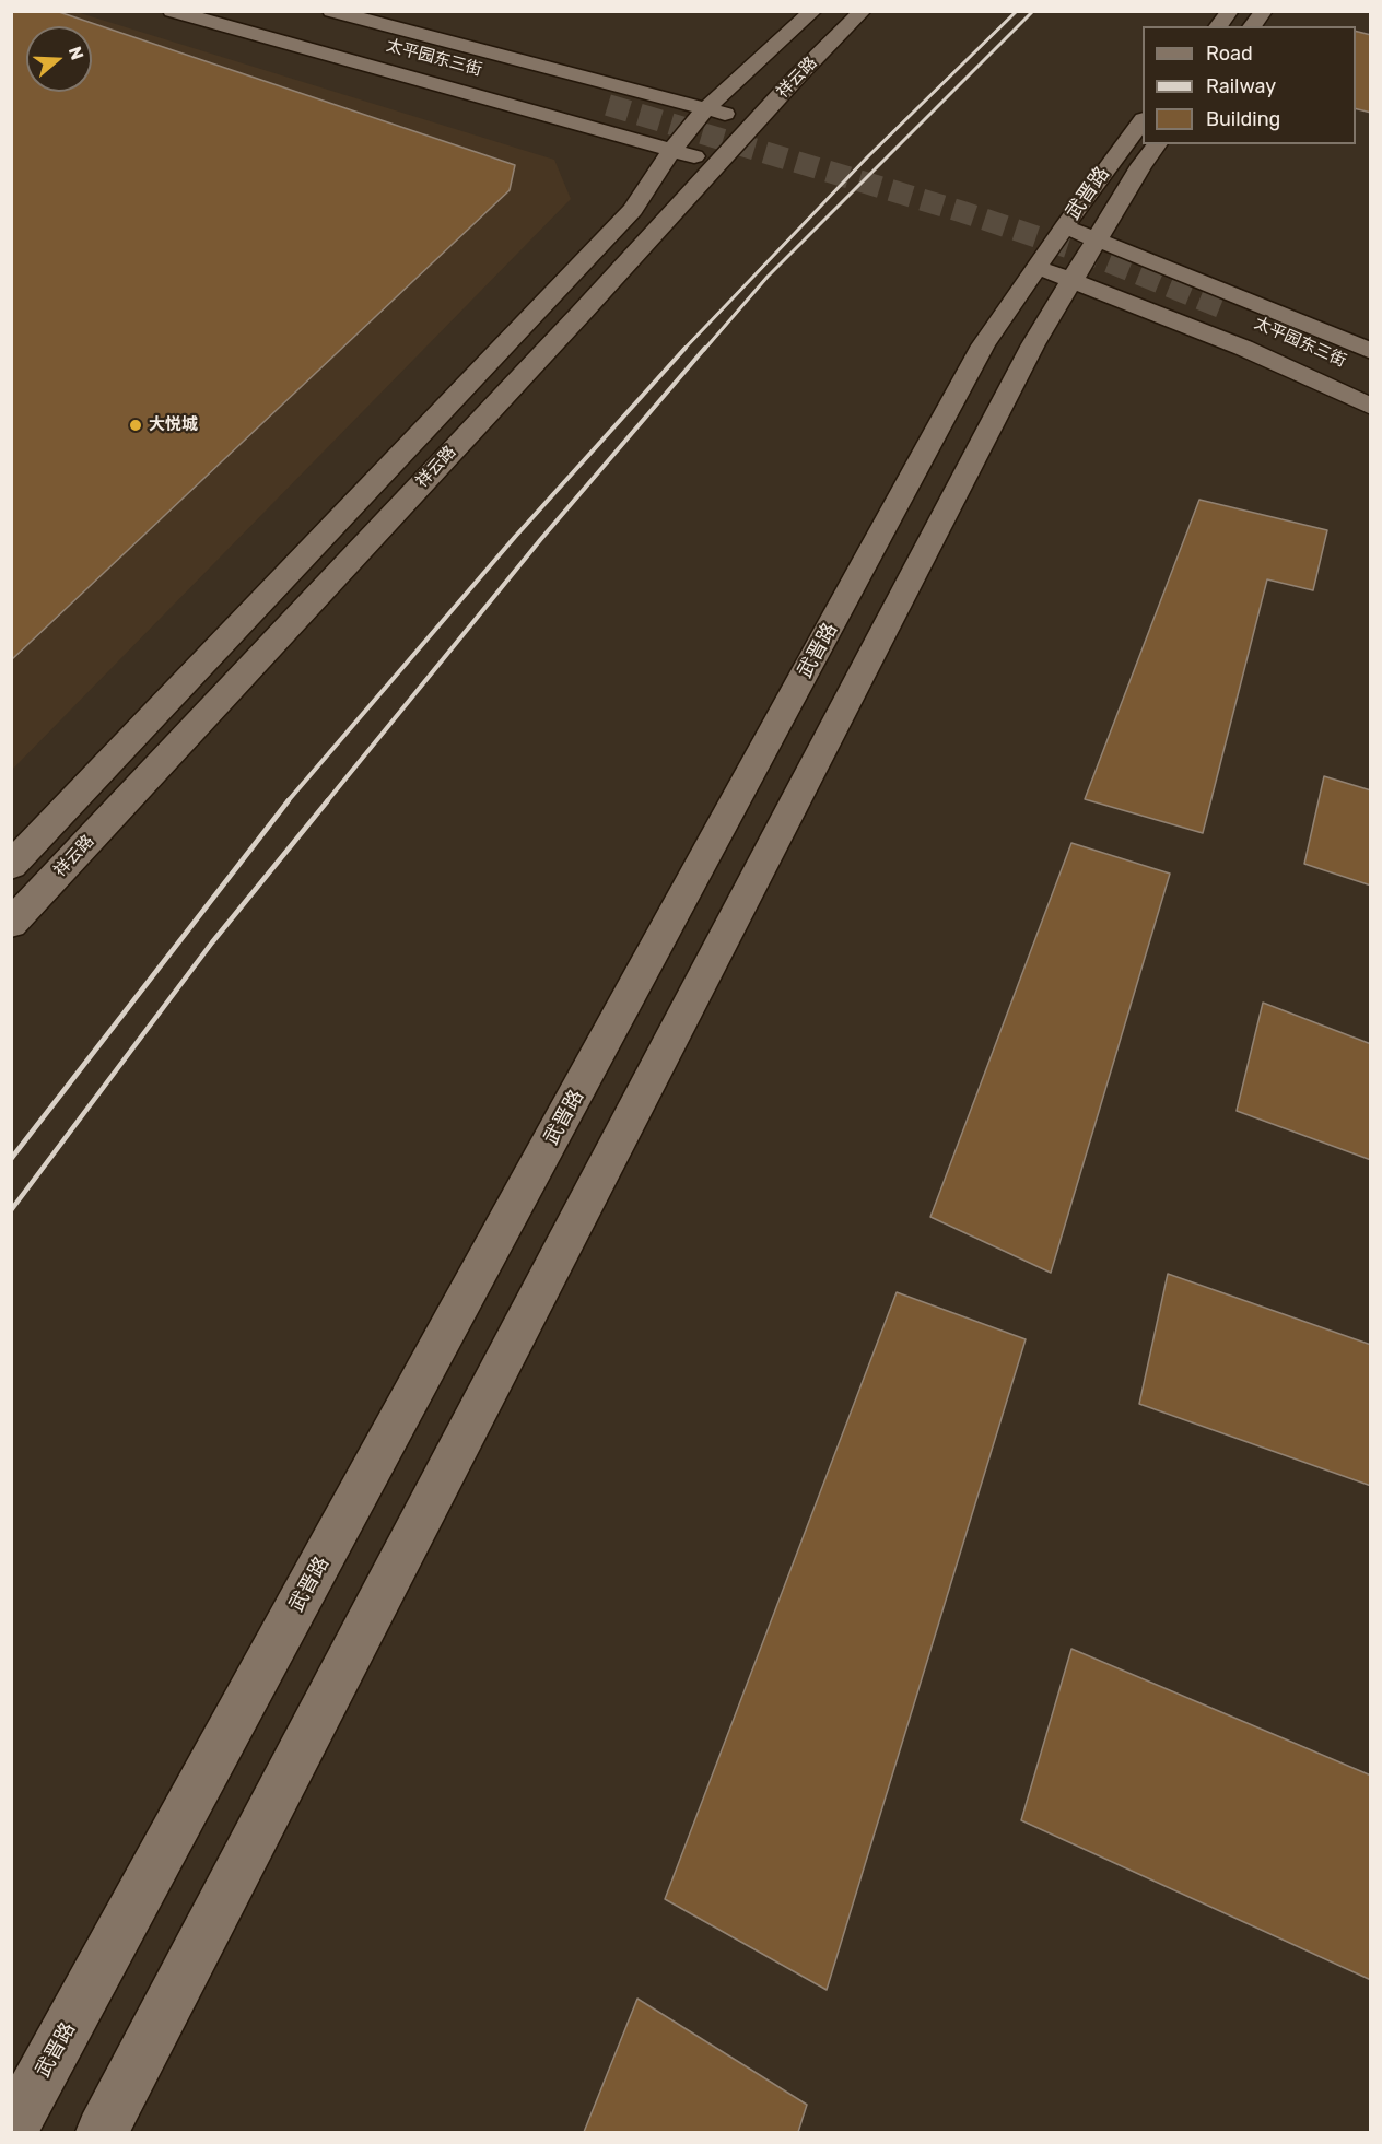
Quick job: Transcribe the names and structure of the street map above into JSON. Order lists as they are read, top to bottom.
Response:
{
  "streets": {
    "street": ["太平园东三街", "祥云路", "武晋路"]
  },
  "places": ["大悦城"],
  "legend": ["Road", "Railway", "Building"],
  "north": "right"
}
